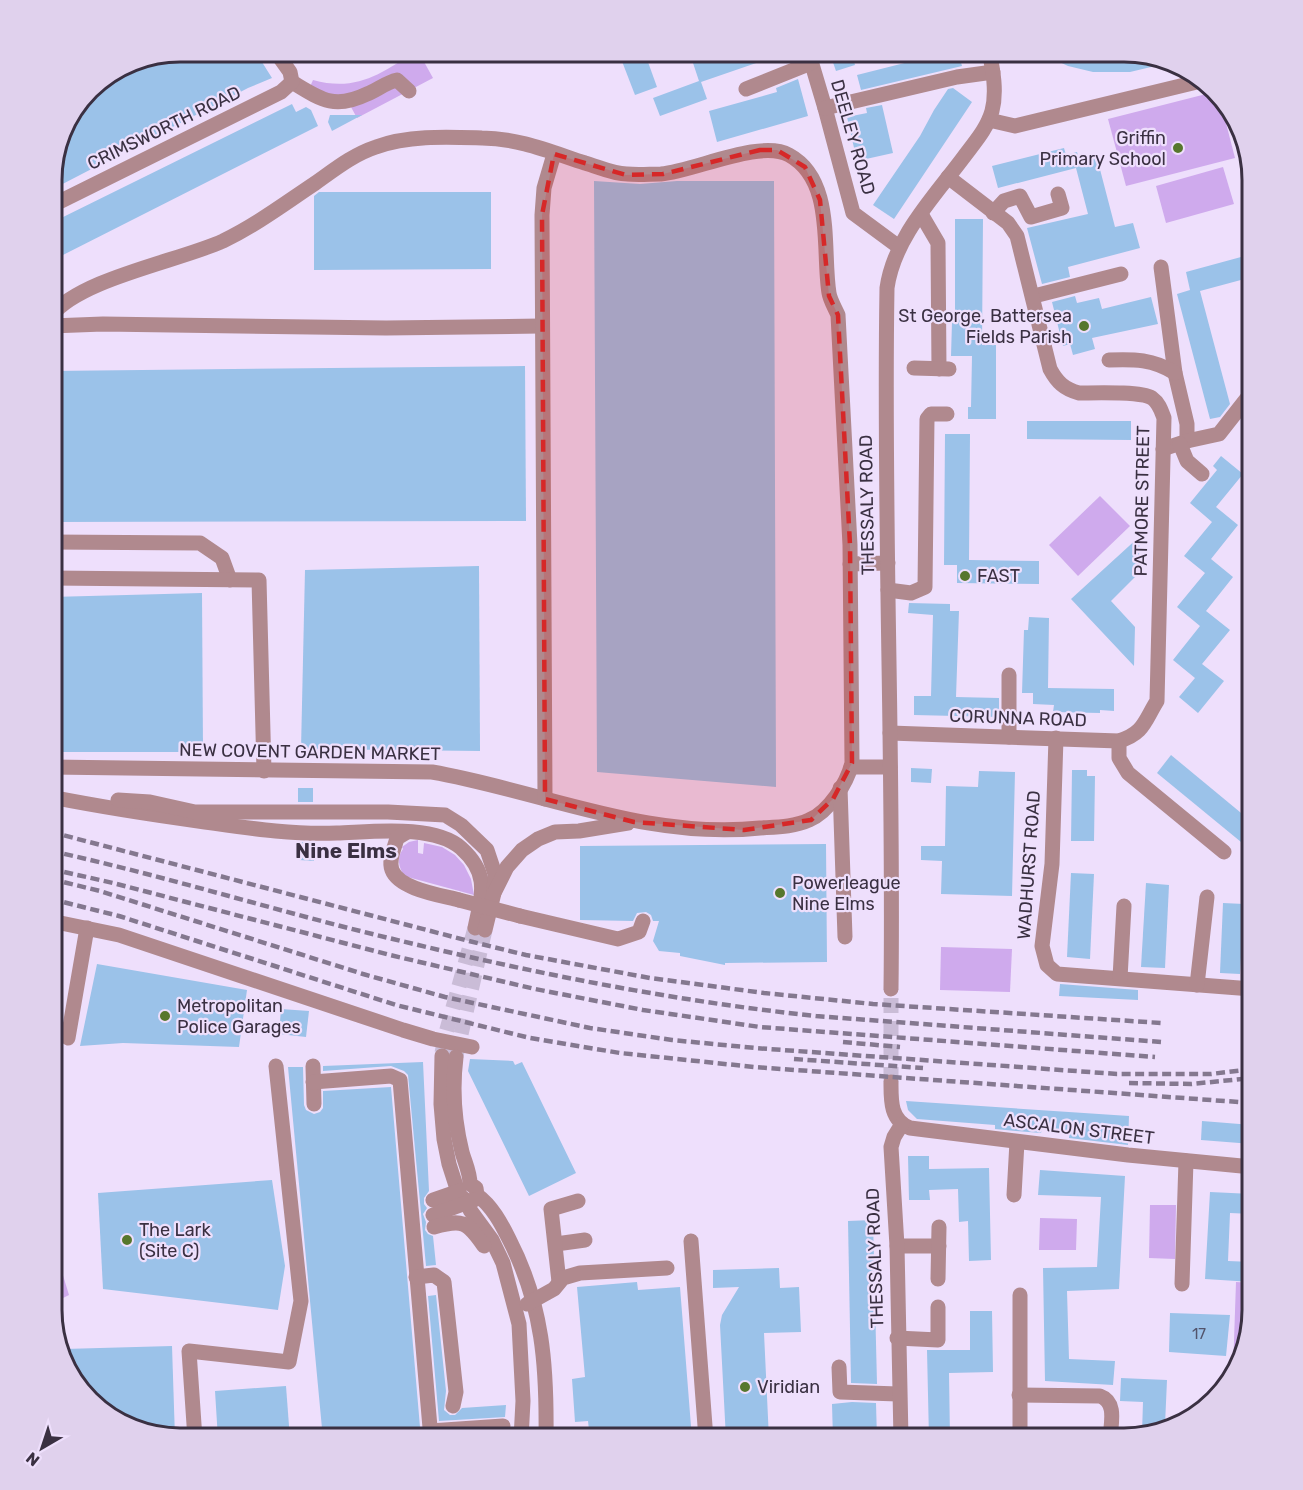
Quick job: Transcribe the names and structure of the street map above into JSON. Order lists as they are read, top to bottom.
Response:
{
  "streets": {
    "street": [
      "CRIMSWORTH ROAD",
      "DEELEY ROAD",
      "PATMORE STREET",
      "THESSALY ROAD",
      "CORUNNA ROAD",
      "NEW COVENT GARDEN MARKET",
      "WADHURST ROAD",
      "ASCALON STREET"
    ]
  },
  "crossings": [
    ["DEELEY ROAD", "THESSALY ROAD"],
    ["PATMORE STREET", "THESSALY ROAD"],
    ["PATMORE STREET", "CORUNNA ROAD"],
    ["THESSALY ROAD", "CORUNNA ROAD"],
    ["THESSALY ROAD", "ASCALON STREET"],
    ["CORUNNA ROAD", "WADHURST ROAD"]
  ],
  "districts": ["Nine Elms"],
  "places": [
    "Griffin Primary School",
    "St George, Battersea Fields Parish",
    "FAST",
    "Powerleague Nine Elms",
    "Metropolitan Police Garages",
    "The Lark (Site C)",
    "Viridian"
  ],
  "house_numbers": ["17"],
  "north": "bottom left"
}
